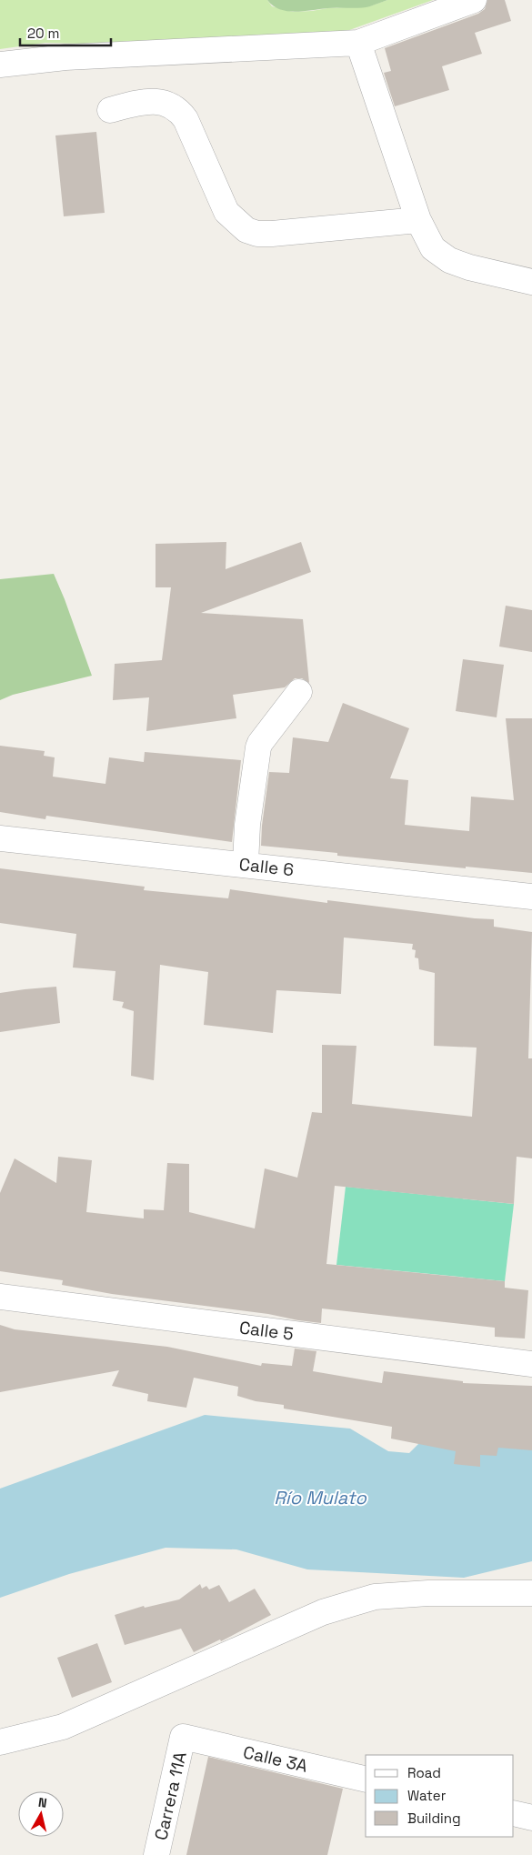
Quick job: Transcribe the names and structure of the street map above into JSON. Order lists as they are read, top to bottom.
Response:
{
  "streets": {
    "street": [
      "Calle 6",
      "Calle 5",
      "Calle 3A",
      "Carrera 11A"
    ]
  },
  "crossings": [
    ["Calle 3A", "Carrera 11A"]
  ],
  "water": ["Río Mulato"],
  "legend": ["Road", "Water", "Building"],
  "scale_bar": "20 m",
  "north": "top"
}
